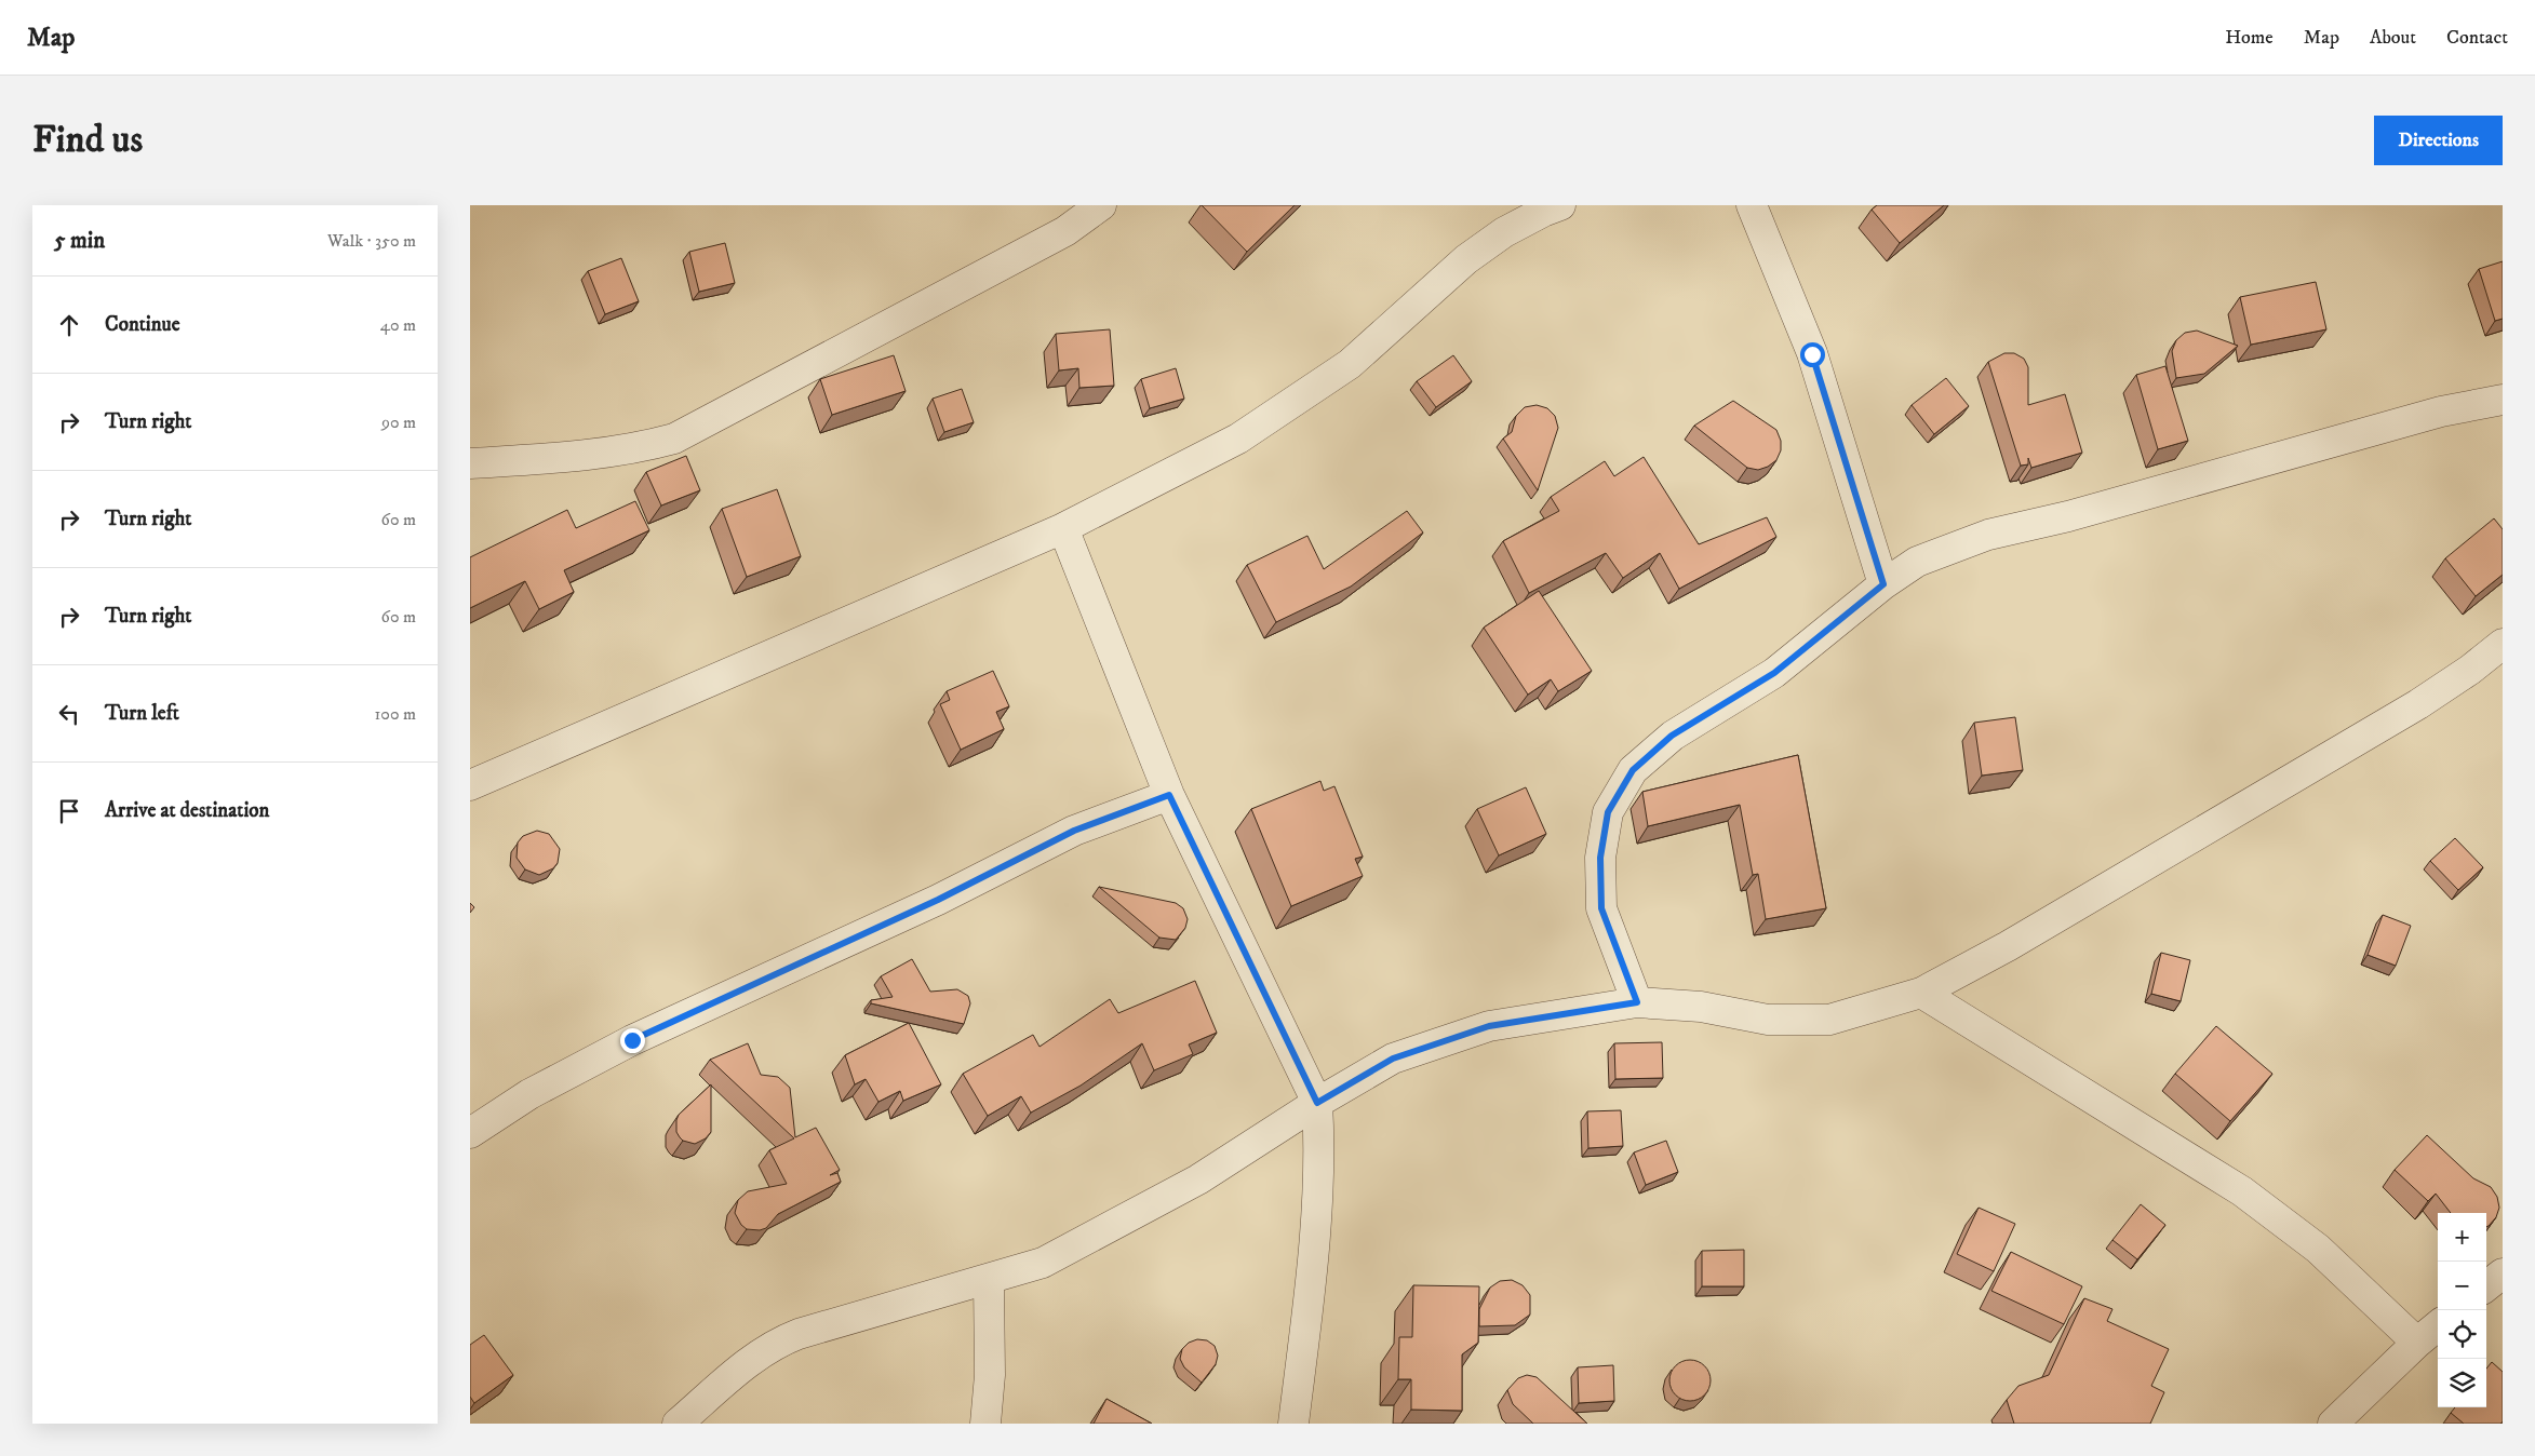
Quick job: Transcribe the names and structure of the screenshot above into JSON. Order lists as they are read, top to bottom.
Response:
{
  "page": {
    "header": "Map",
    "nav": [
      "Home",
      "Map",
      "About",
      "Contact"
    ],
    "buttons": "Directions",
    "title": "Find us",
    "heading": ["5 min", "Walk · 350 m"],
    "list": [
      ["Continue", "40 m"],
      ["Turn right", "90 m"],
      ["Turn right", "60 m"],
      ["Turn right", "60 m"],
      ["Turn left", "100 m"],
      "Arrive at destination"
    ],
    "map_buttons": ["+", "−"]
  }
}
